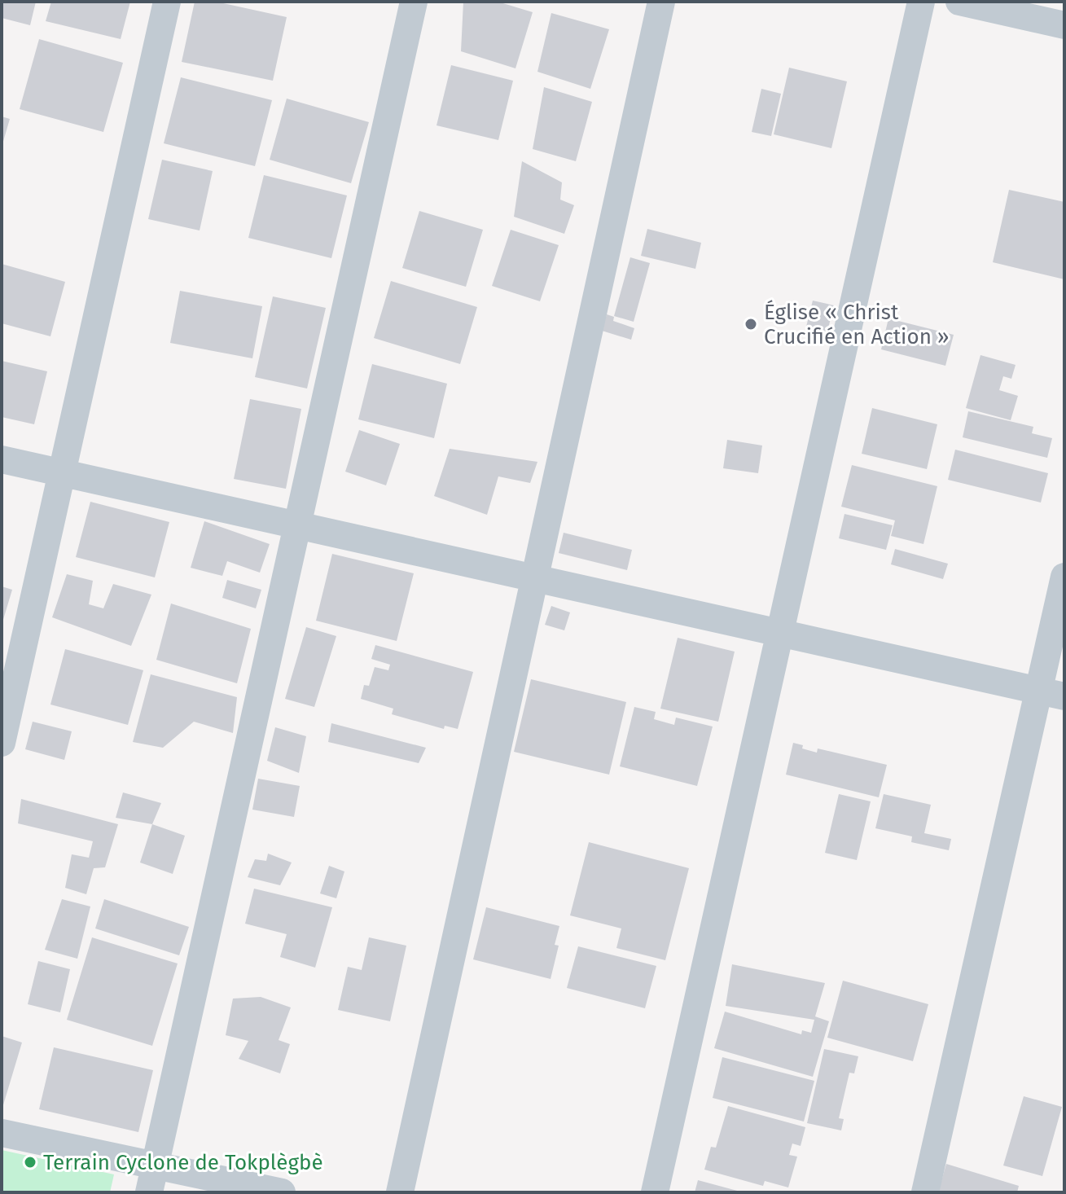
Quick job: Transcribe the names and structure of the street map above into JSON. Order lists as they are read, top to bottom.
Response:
{
  "places": ["Église « Christ Crucifié en Action »", "Terrain Cyclone de Tokplègbè"]
}
